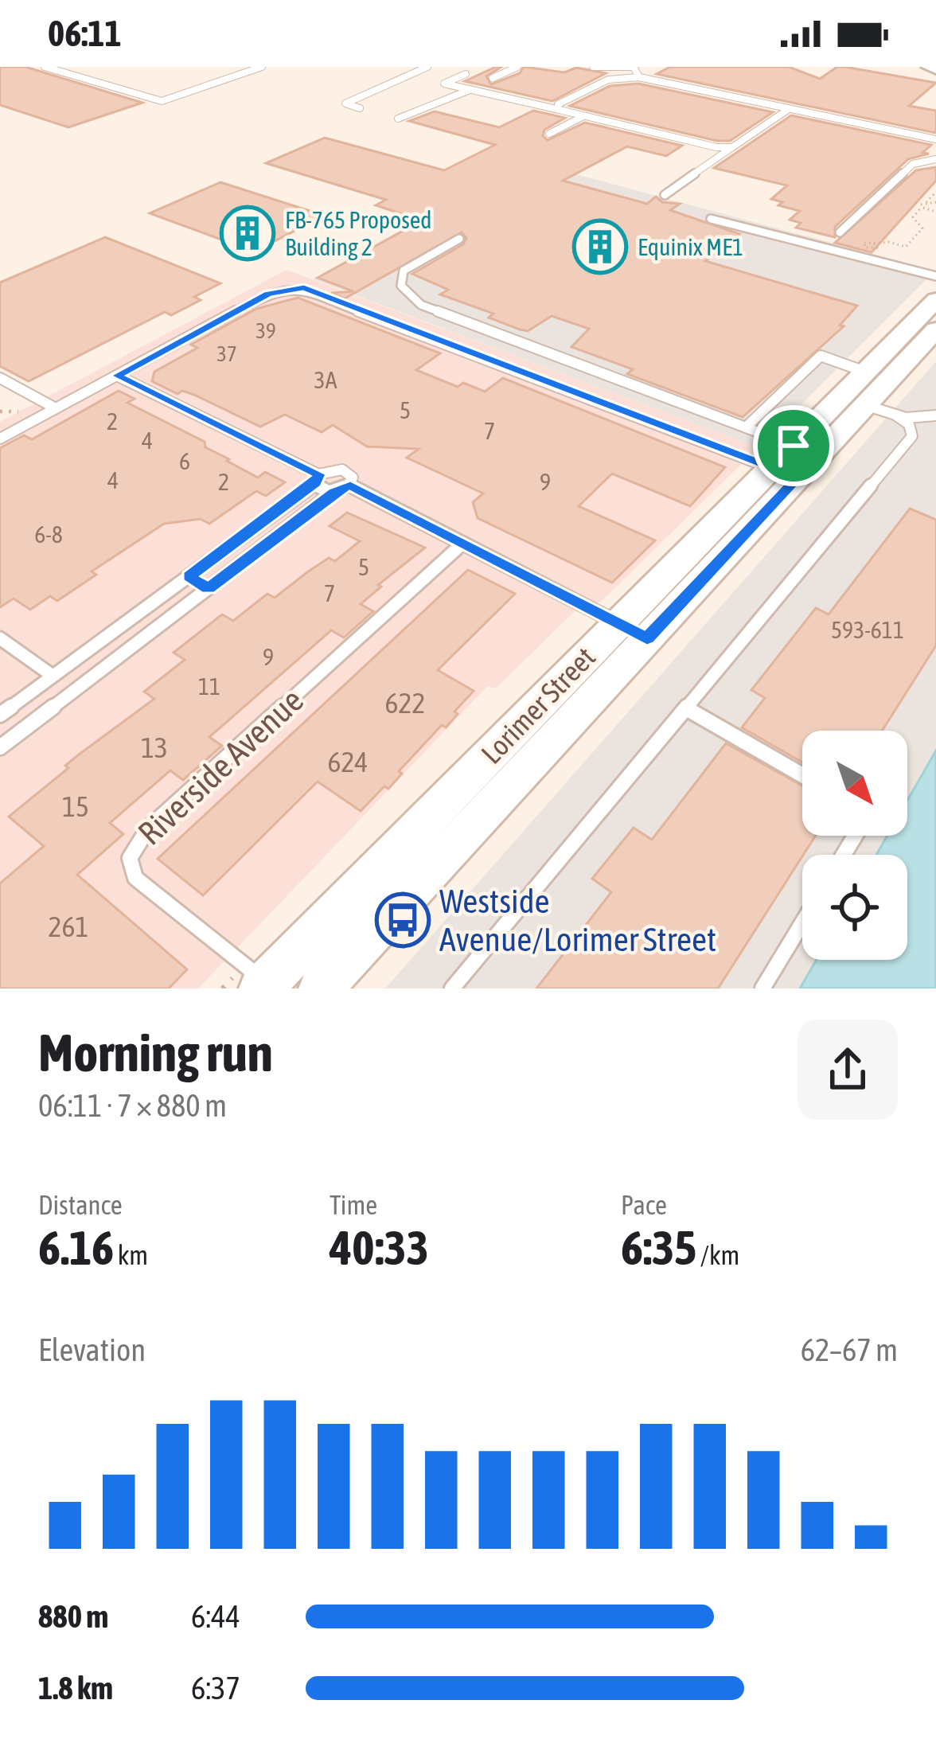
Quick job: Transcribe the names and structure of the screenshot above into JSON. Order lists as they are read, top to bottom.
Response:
{
  "streets": {
    "main road": ["Lorimer Street"],
    "lane": ["Riverside Avenue"]
  },
  "crossings": [
    ["Lorimer Street", "Riverside Avenue"]
  ],
  "places": {
    "building": ["FB-765 Proposed Building 2", "Equinix ME1"],
    "bus stop": ["Westside Avenue/Lorimer Street"]
  },
  "house_numbers": [
    "39",
    "37",
    "3A",
    "5",
    "2",
    "7",
    "4",
    "6",
    "4",
    "2",
    "9",
    "6-8",
    "5",
    "7",
    "593-611",
    "9",
    "11",
    "622",
    "13",
    "624",
    "15",
    "261"
  ],
  "north": "bottom right",
  "page": {
    "status": "06:11",
    "heading": ["Morning run", "06:11 · 7 × 880 m"],
    "stats": [
      ["Distance", "6.16 km"],
      ["Time", "40:33"],
      ["Pace", "6:35 /km"]
    ],
    "chart": ["Elevation", "62–67 m"],
    "list": [
      {
        "name": "880 m",
        "note": "6:44"
      },
      {
        "name": "1.8 km",
        "note": "6:37"
      }
    ]
  }
}
